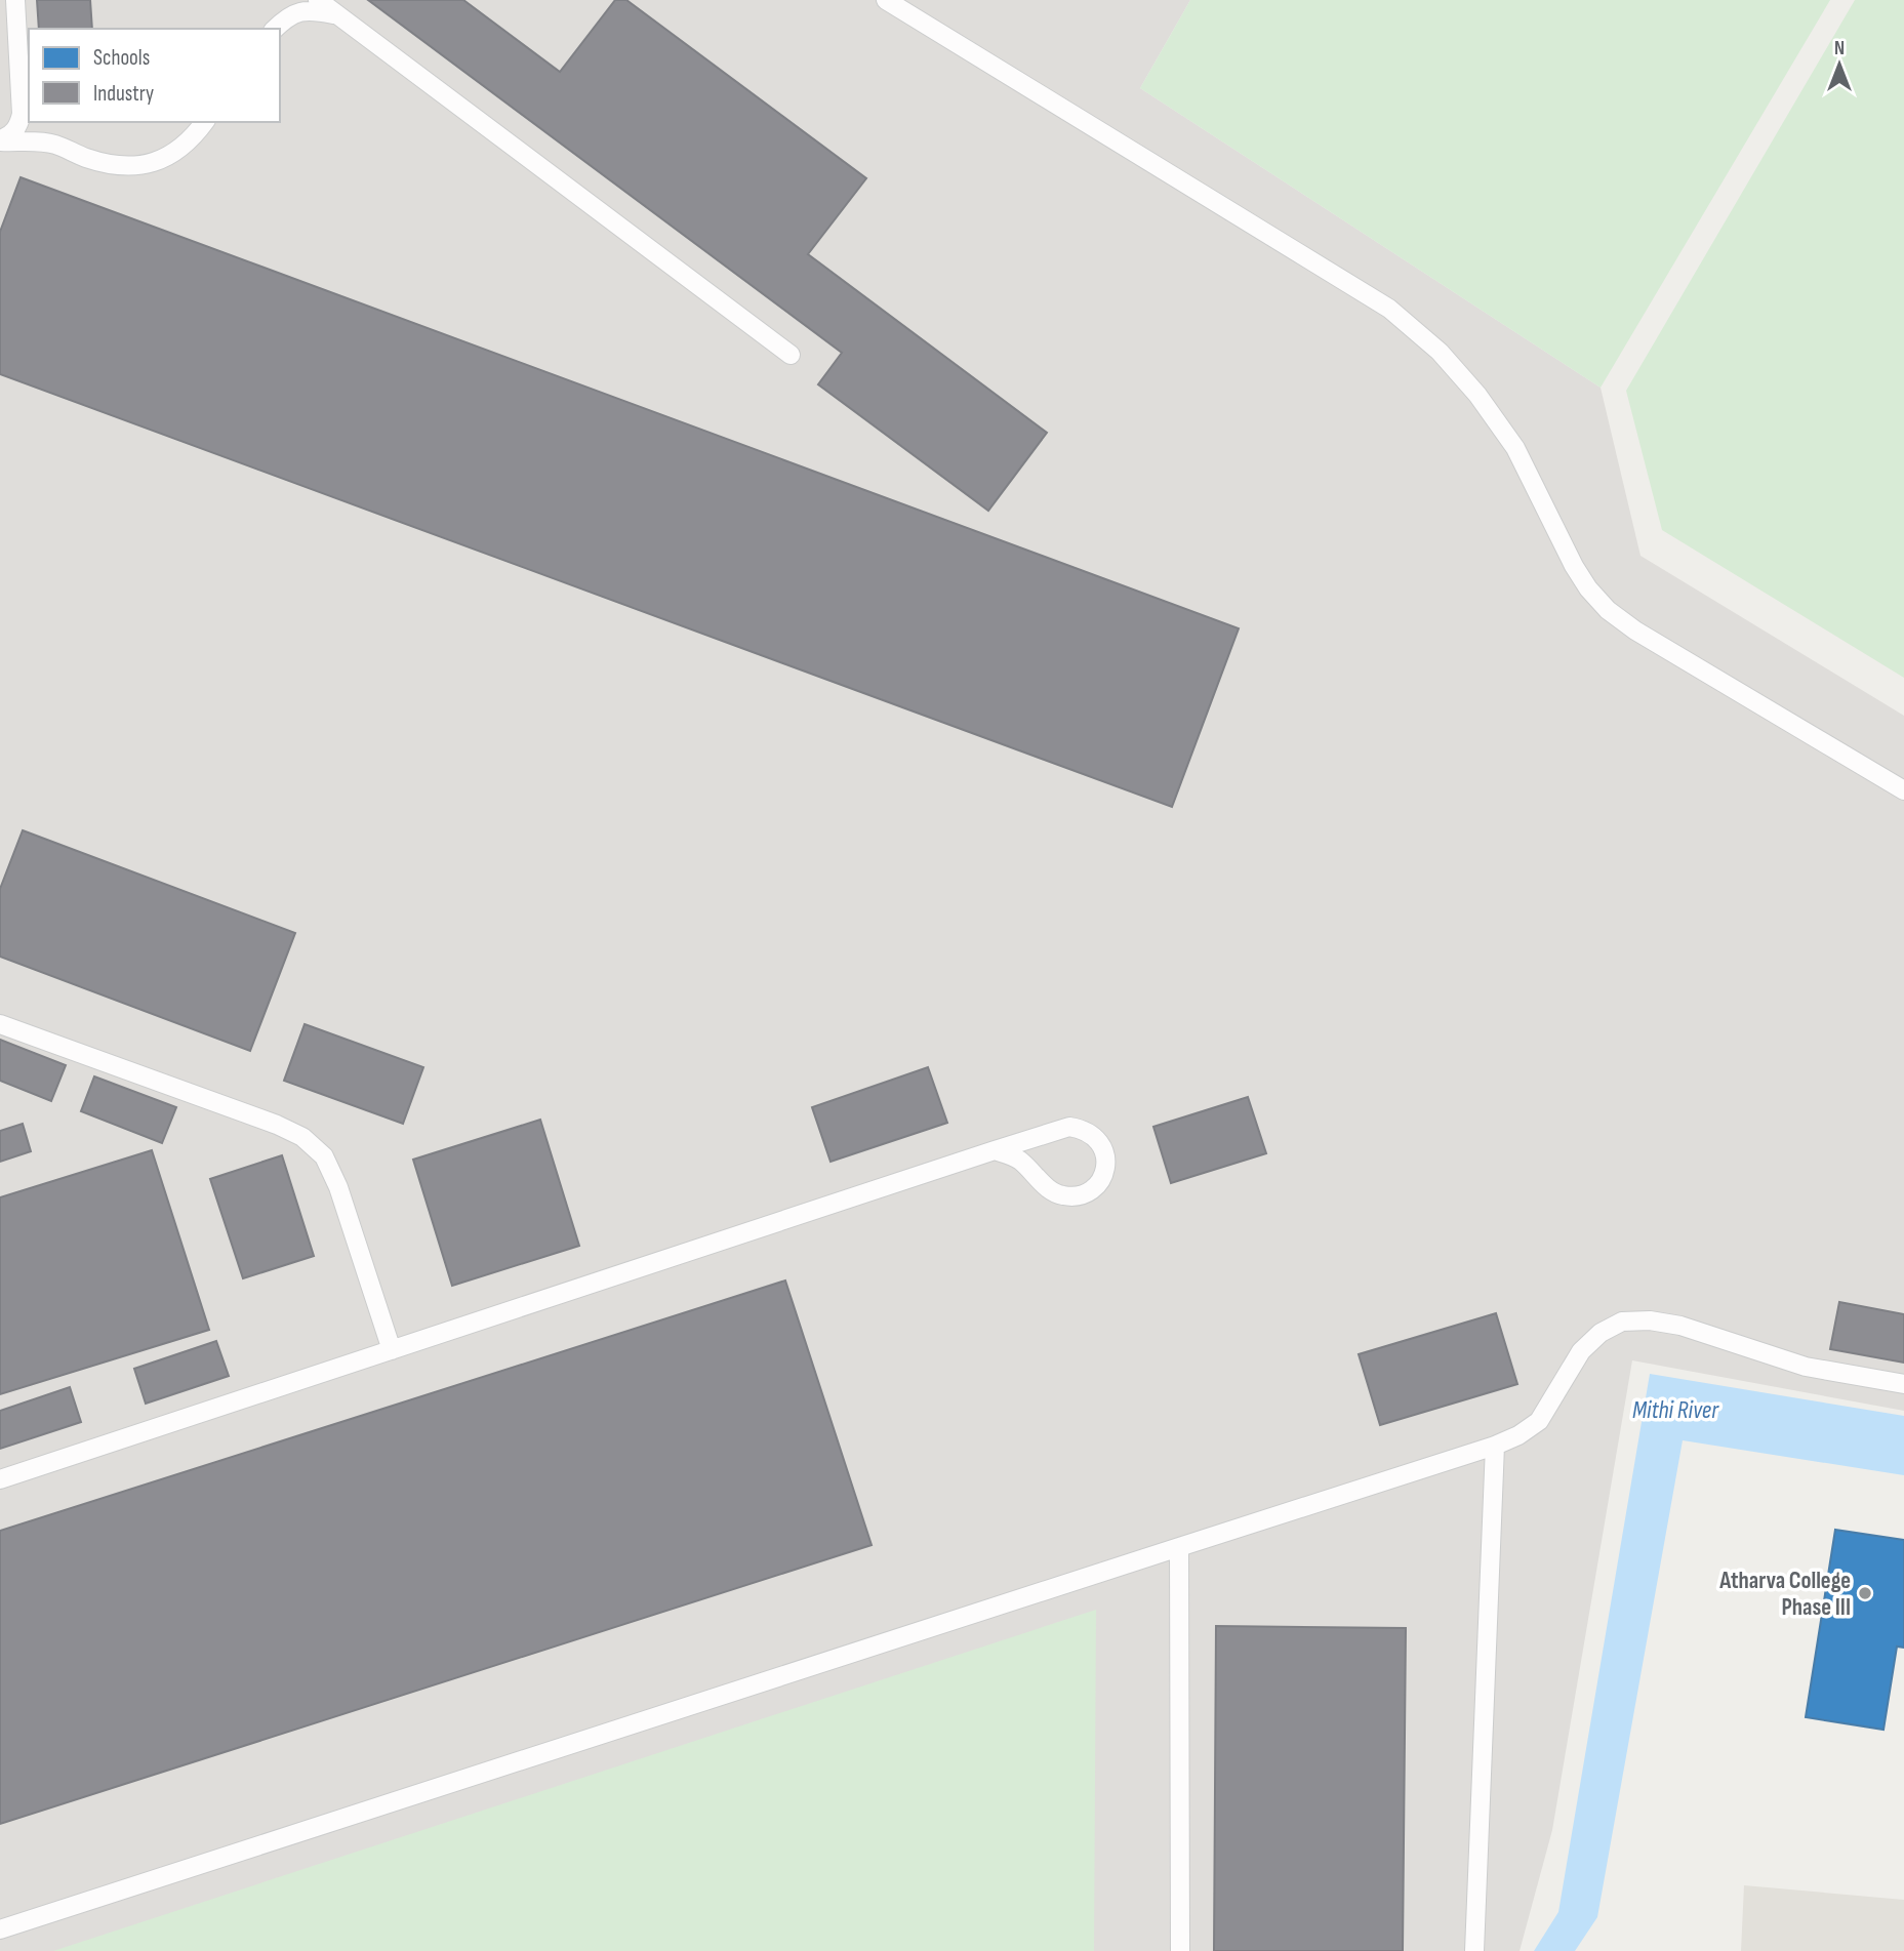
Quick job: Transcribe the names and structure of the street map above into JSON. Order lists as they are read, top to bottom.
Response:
{
  "water": ["Mithi River"],
  "places": ["Atharva College Phase III"],
  "legend": ["Schools", "Industry"],
  "north": "top"
}
